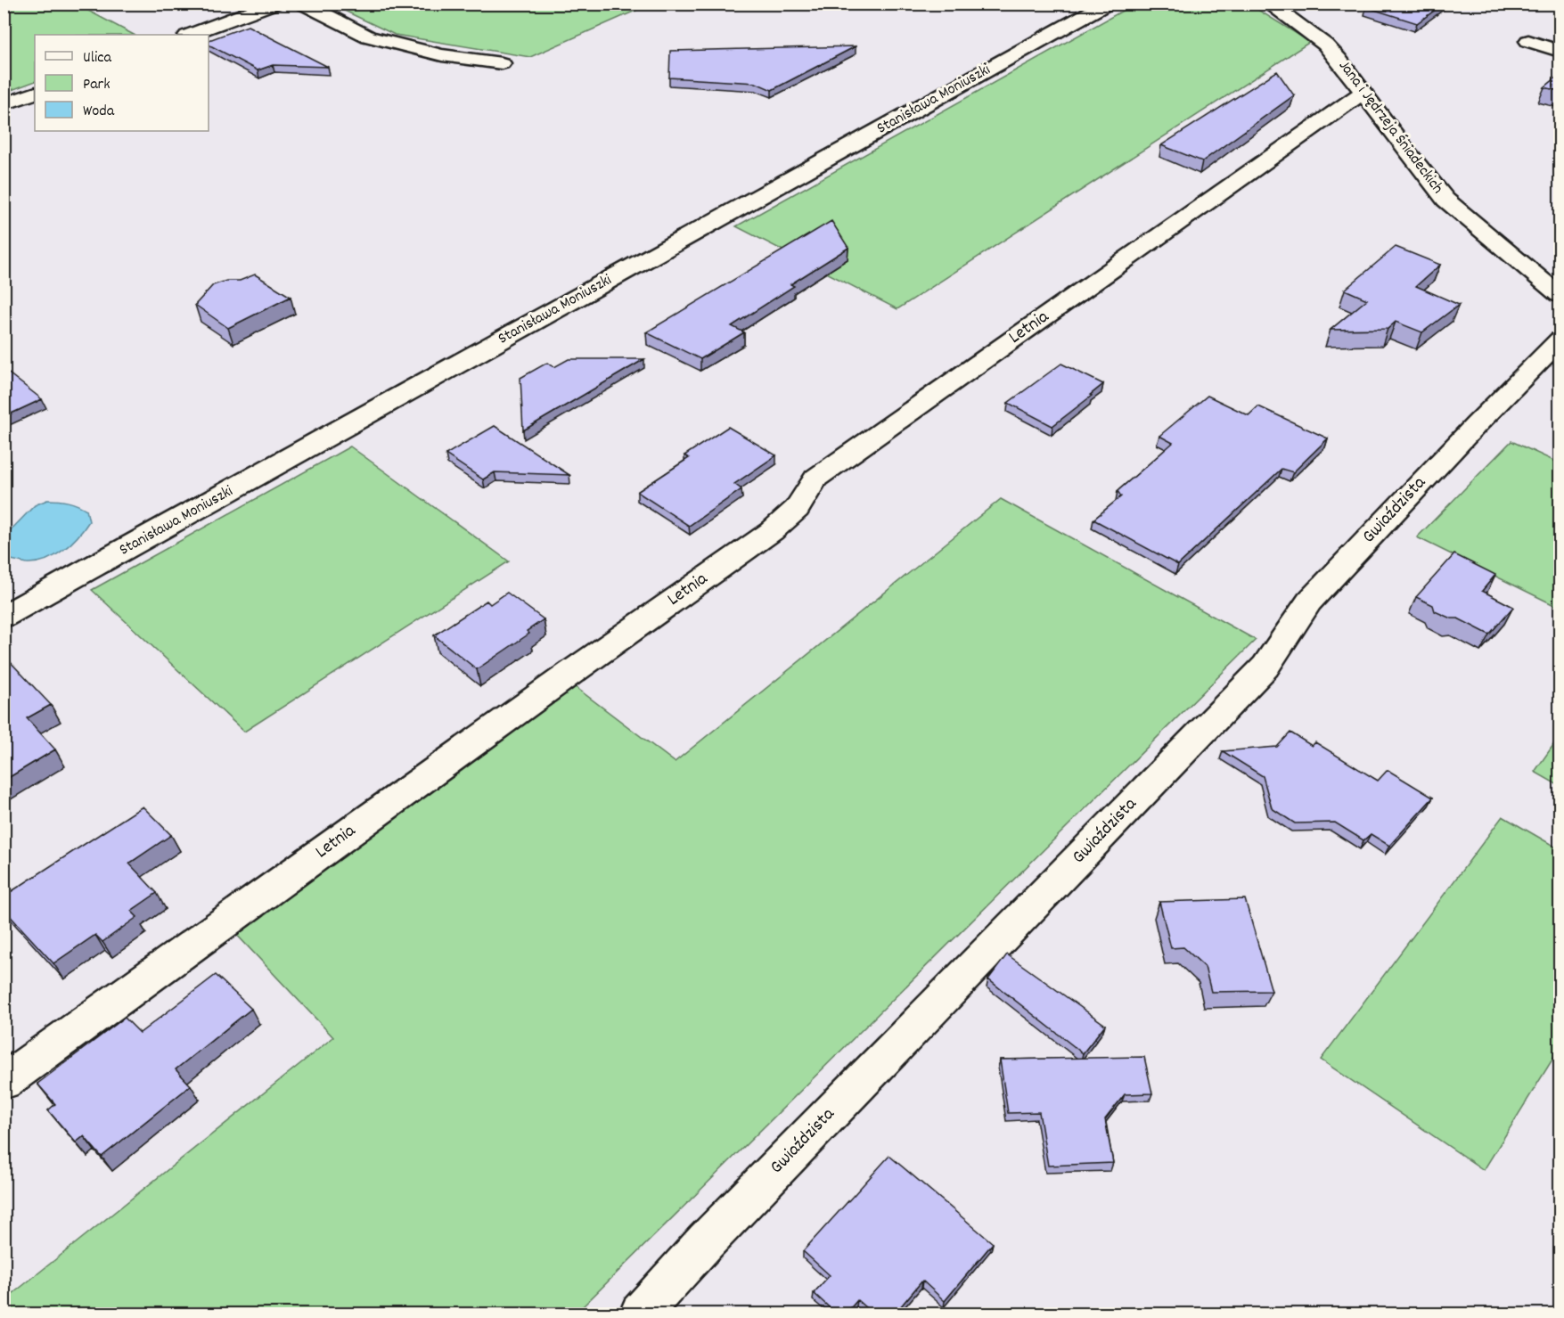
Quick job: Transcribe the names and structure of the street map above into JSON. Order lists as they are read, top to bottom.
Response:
{
  "streets": {
    "street": [
      "Stanisława Moniuszki",
      "Jana i Jędrzeja Śniadeckich",
      "Letnia",
      "Gwiaździsta"
    ]
  },
  "crossings": [
    ["Jana i Jędrzeja Śniadeckich", "Letnia"]
  ],
  "legend": ["Ulica", "Park", "Woda"]
}
